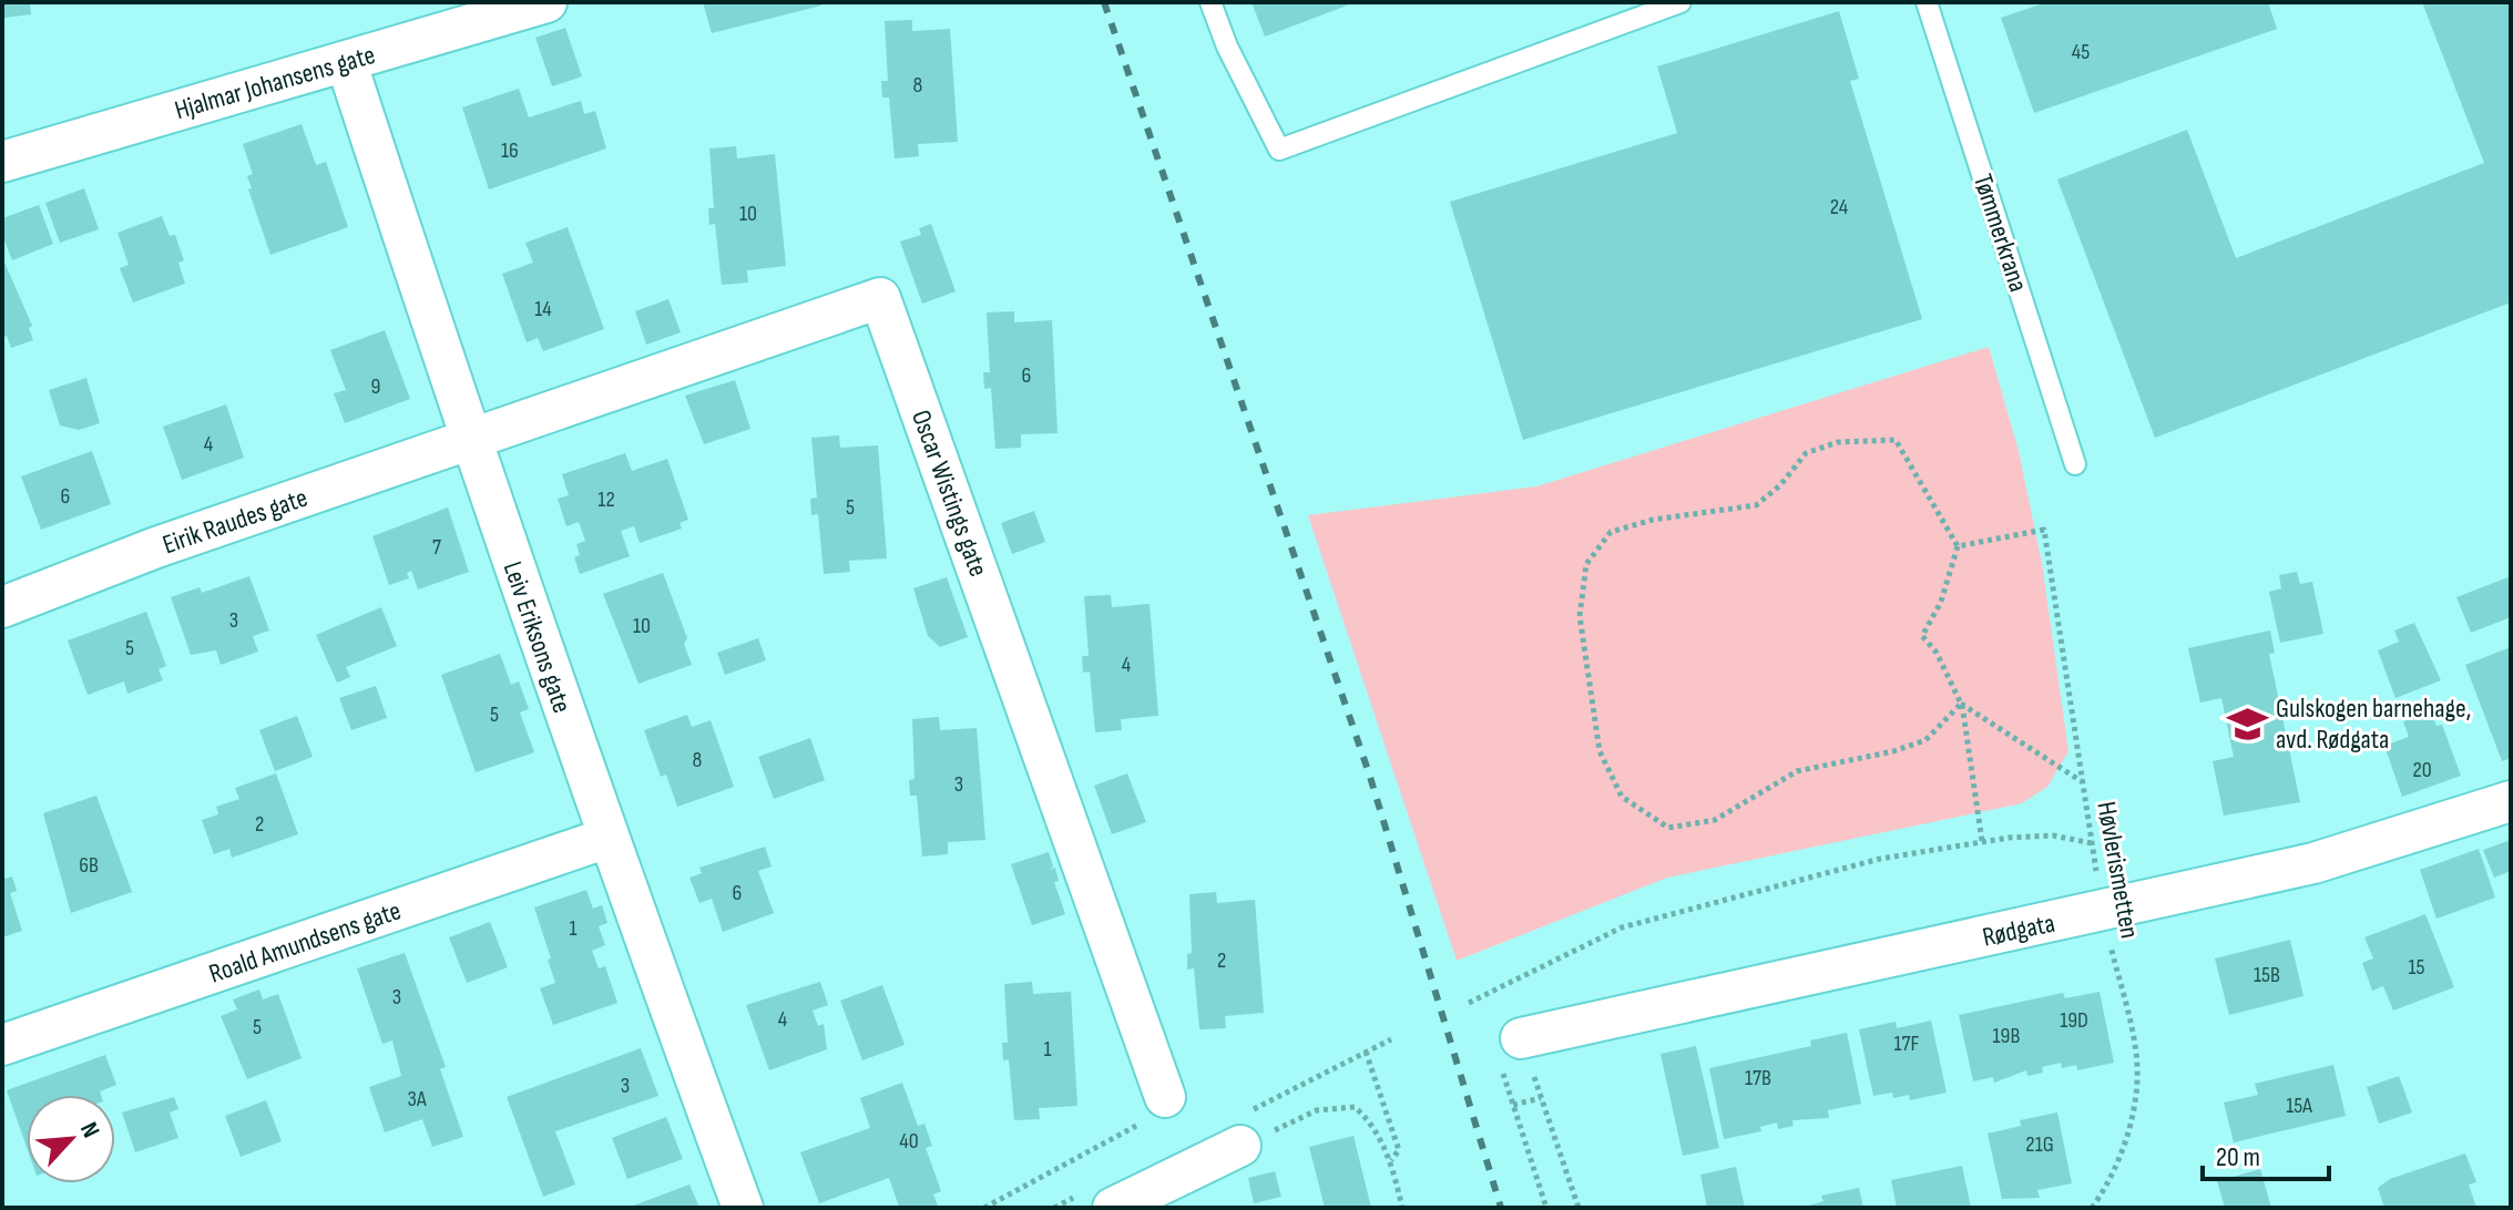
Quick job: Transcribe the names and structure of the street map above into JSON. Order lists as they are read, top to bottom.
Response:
{
  "streets": {
    "street": [
      "Hjalmar Johansens gate",
      "Oscar Wistings gate",
      "Eirik Raudes gate",
      "Leiv Eriksons gate",
      "Rødgata",
      "Roald Amundsens gate"
    ],
    "lane": ["Tømmerkrana"],
    "path": ["Høvlerismetten"]
  },
  "crossings": [
    ["Hjalmar Johansens gate", "Leiv Eriksons gate"],
    ["Oscar Wistings gate", "Eirik Raudes gate"],
    ["Oscar Wistings gate", "Leiv Eriksons gate"],
    ["Eirik Raudes gate", "Leiv Eriksons gate"],
    ["Leiv Eriksons gate", "Roald Amundsens gate"],
    ["Høvlerismetten", "Rødgata"]
  ],
  "places": {
    "school or university": ["Gulskogen barnehage, avd. Rødgata"]
  },
  "house_numbers": [
    "45",
    "8",
    "16",
    "24",
    "10",
    "14",
    "6",
    "9",
    "4",
    "6",
    "12",
    "5",
    "7",
    "3",
    "10",
    "5",
    "4",
    "5",
    "8",
    "20",
    "3",
    "2",
    "6B",
    "6",
    "1",
    "2",
    "15",
    "15B",
    "3",
    "4",
    "19D",
    "5",
    "19B",
    "17F",
    "1",
    "17B",
    "3",
    "3A",
    "15A",
    "40",
    "21G"
  ],
  "scale_bar": "20 m",
  "north": "top right"
}
